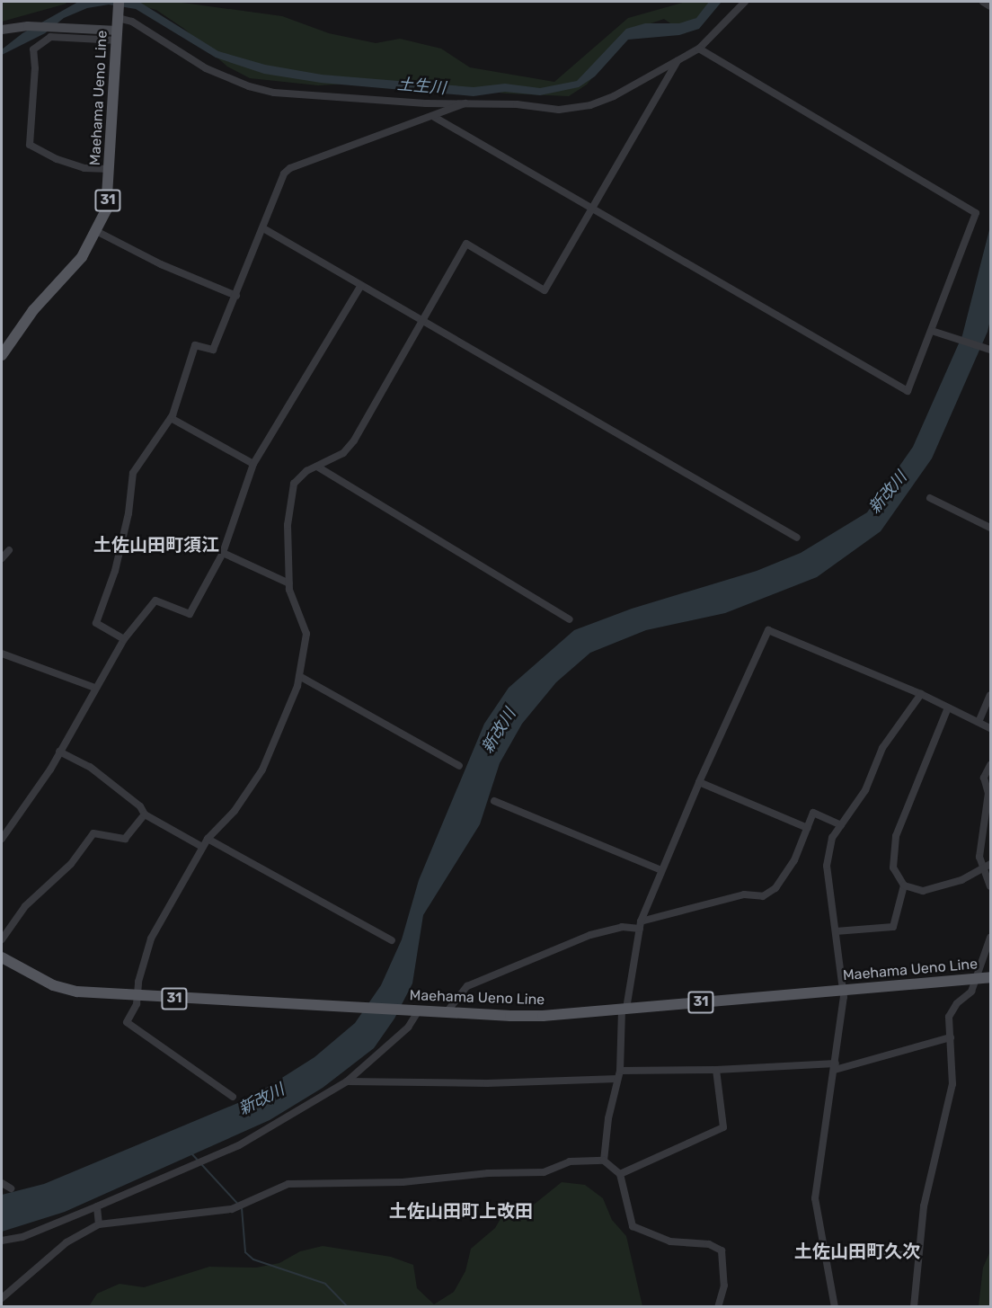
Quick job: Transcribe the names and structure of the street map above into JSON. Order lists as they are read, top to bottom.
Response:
{
  "streets": {
    "main road": ["Maehama Ueno Line", "31"]
  },
  "districts": ["土佐山田町須江", "土佐山田町上改田", "土佐山田町久次"],
  "water": ["土生川", "新改川"]
}
